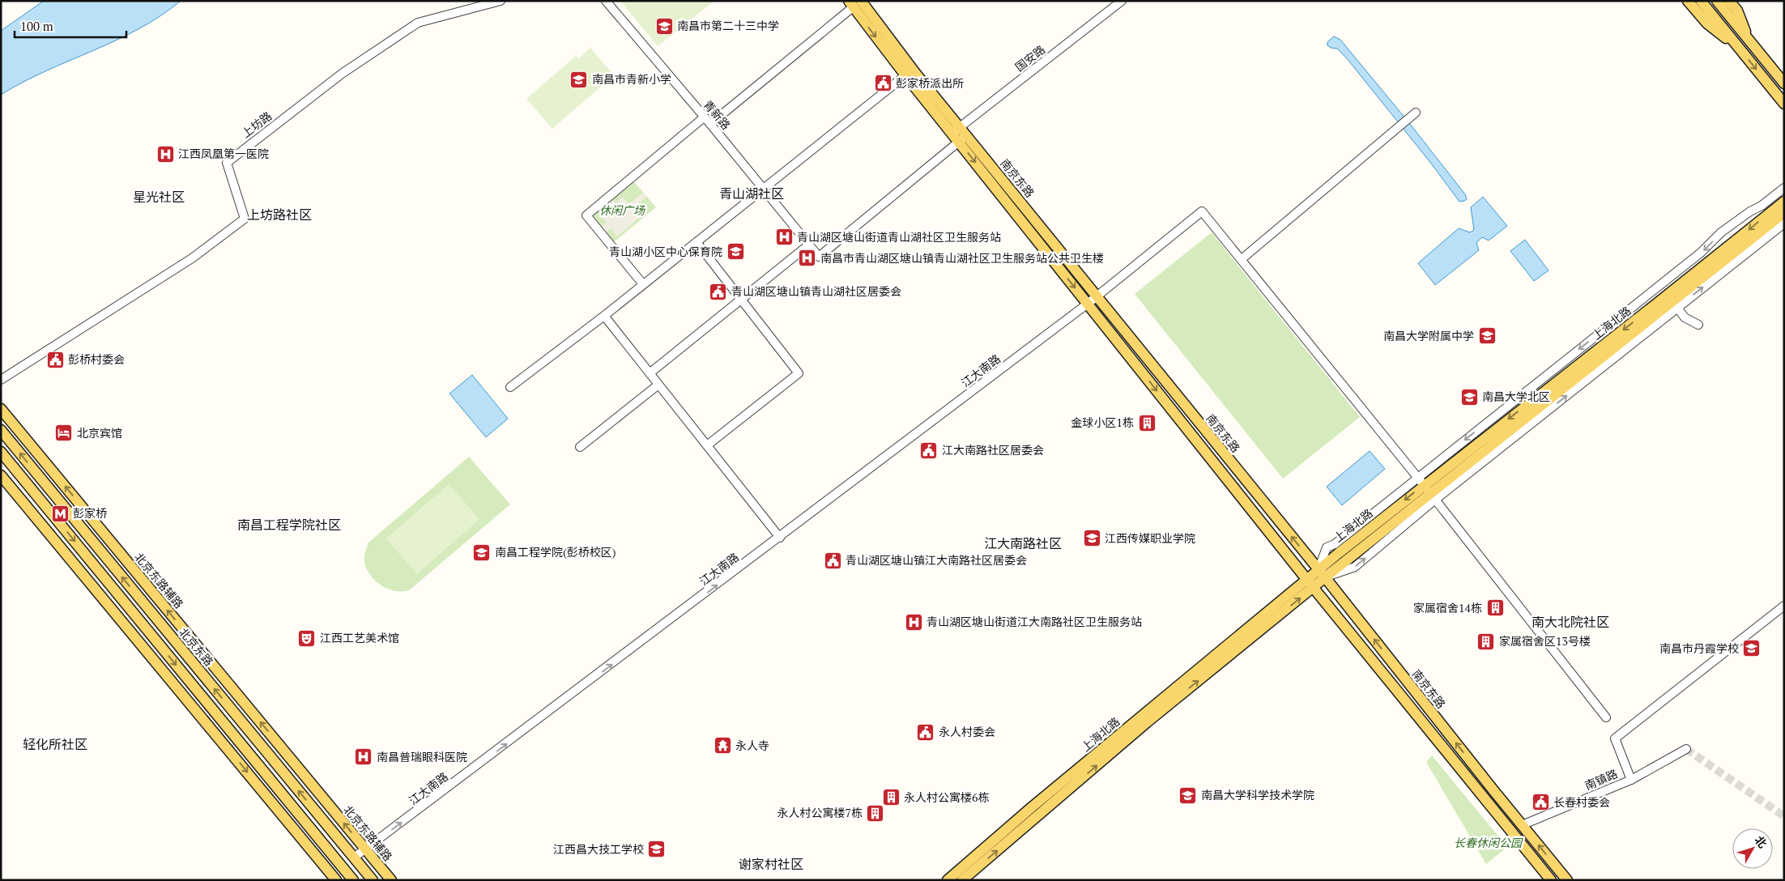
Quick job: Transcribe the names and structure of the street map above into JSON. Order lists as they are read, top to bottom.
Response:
{
  "streets": {
    "main road": [
      "南京东路",
      "上海北路",
      "北京东路辅路",
      "北京东路"
    ],
    "street": [
      "国安路",
      "青新路",
      "上坊路",
      "江大南路",
      "南镇路"
    ]
  },
  "crossings": [
    ["国安路", "青新路"],
    ["国安路", "南京东路"],
    ["南京东路", "上海北路"],
    ["南京东路", "江大南路"],
    ["南京东路", "南镇路"],
    ["江大南路", "北京东路辅路"],
    ["江大南路", "北京东路"]
  ],
  "one_way": ["江大南路"],
  "districts": [
    "青山湖社区",
    "星光社区",
    "上坊路社区",
    "南昌工程学院社区",
    "江大南路社区",
    "南大北院社区",
    "轻化所社区",
    "谢家村社区"
  ],
  "parks": ["休闲广场", "长春休闲公园"],
  "places": {
    "school or university": [
      "南昌市第二十三中学",
      "南昌市青新小学",
      "青山湖小区中心保育院",
      "南昌大学附属中学",
      "南昌大学北区",
      "江西传媒职业学院",
      "南昌工程学院(彭桥校区)",
      "南昌市丹霞学校",
      "南昌大学科学技术学院",
      "江西昌大技工学校"
    ],
    "public building": [
      "彭家桥派出所",
      "青山湖区塘山镇青山湖社区居委会",
      "彭桥村委会",
      "江大南路社区居委会",
      "青山湖区塘山镇江大南路社区居委会",
      "永人村委会",
      "长春村委会"
    ],
    "hospital": [
      "江西凤凰第一医院",
      "青山湖区塘山街道青山湖社区卫生服务站",
      "南昌市青山湖区塘山镇青山湖社区卫生服务站公共卫生楼",
      "青山湖区塘山街道江大南路社区卫生服务站",
      "南昌普瑞眼科医院"
    ],
    "building": [
      "金球小区1栋",
      "家属宿舍14栋",
      "家属宿舍区13号楼",
      "永人村公寓楼6栋",
      "永人村公寓楼7栋"
    ],
    "hotel": ["北京宾馆"],
    "metro station": ["彭家桥"],
    "theatre": ["江西工艺美术馆"],
    "temple": ["永人寺"]
  },
  "scale_bar": "100 m",
  "north": "top right"
}
